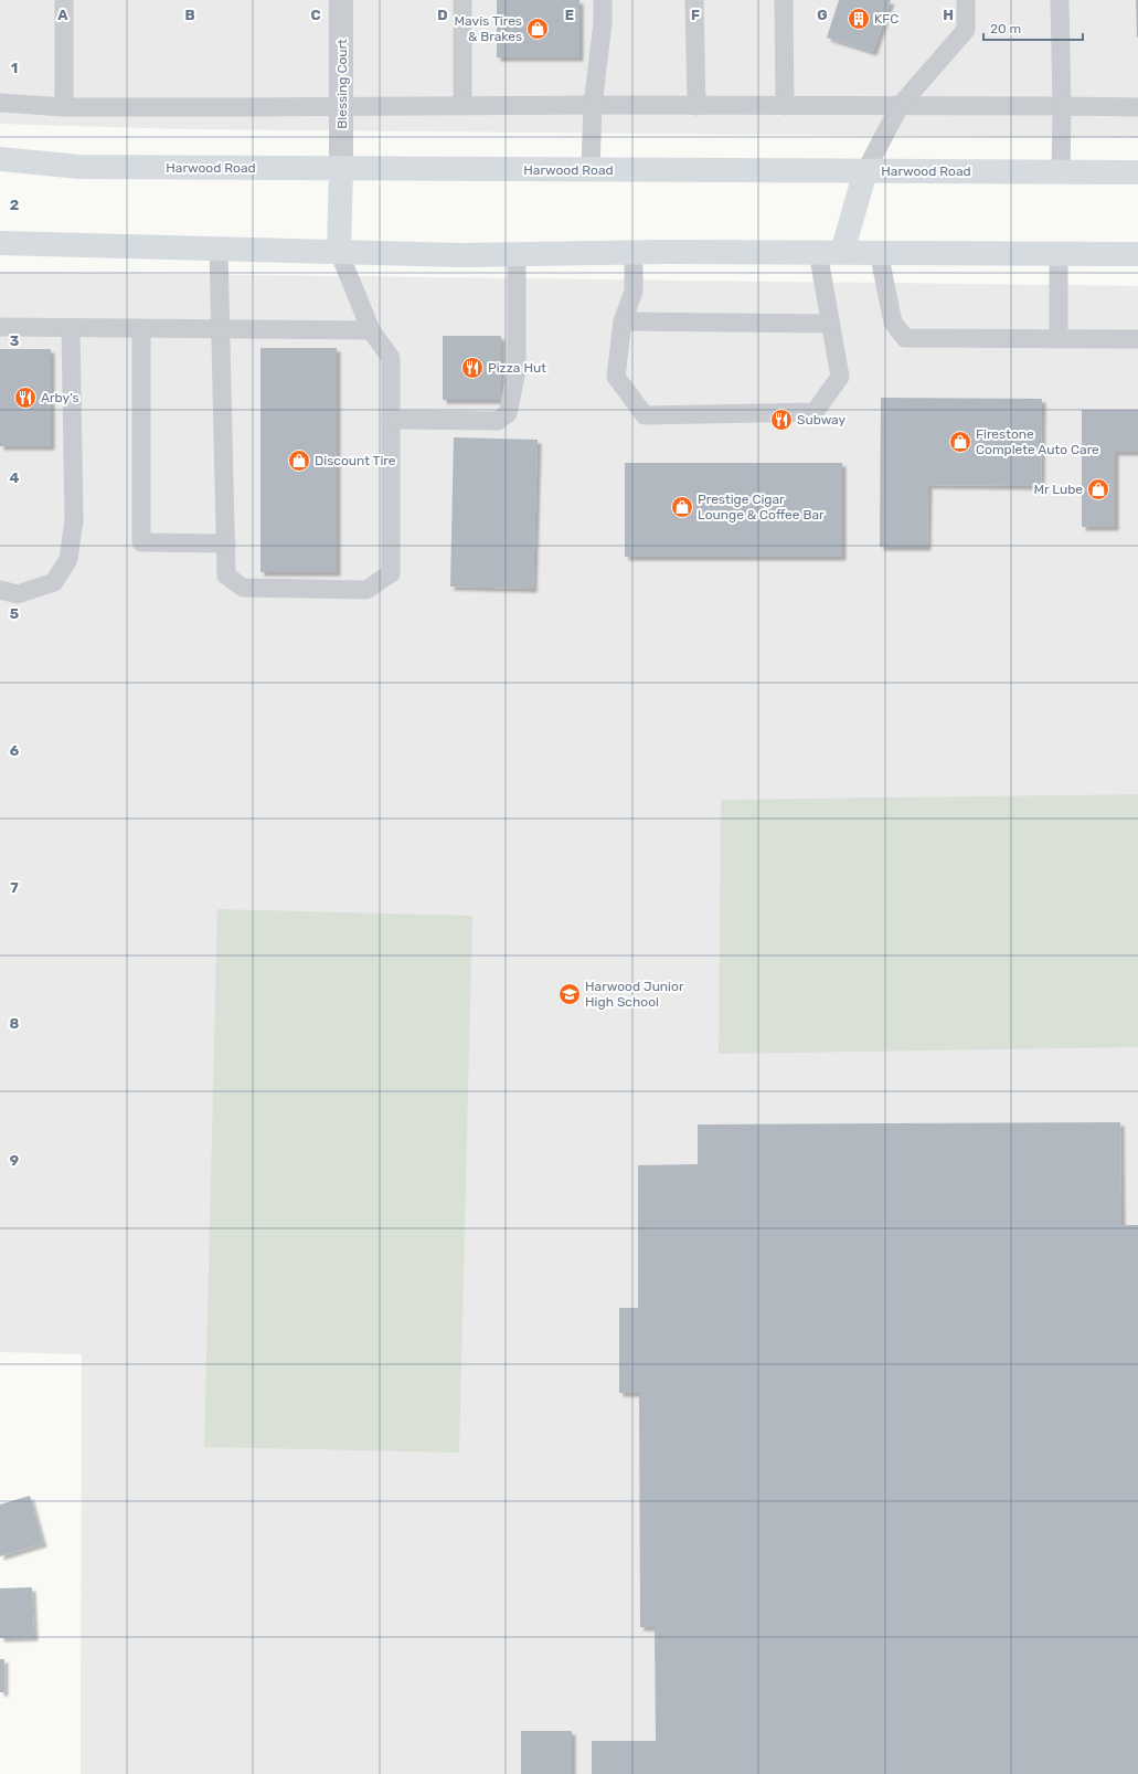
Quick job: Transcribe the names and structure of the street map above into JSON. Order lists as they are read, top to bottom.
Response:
{
  "streets": {
    "main road": ["Harwood Road"],
    "street": ["Blessing Court"]
  },
  "crossings": [
    ["Blessing Court", "Harwood Road"]
  ],
  "places": {
    "building": ["KFC"],
    "shop": [
      "Mavis Tires & Brakes",
      "Firestone Complete Auto Care",
      "Discount Tire",
      "Mr Lube",
      "Prestige Cigar Lounge & Coffee Bar"
    ],
    "restaurant": ["Pizza Hut", "Arby's", "Subway"],
    "school or university": ["Harwood Junior High School"]
  },
  "scale_bar": "20 m",
  "grid": {
    "columns": [
      "A",
      "B",
      "C",
      "D",
      "E",
      "F",
      "G",
      "H"
    ],
    "rows": [
      "1",
      "2",
      "3",
      "4",
      "5",
      "6",
      "7",
      "8",
      "9"
    ]
  }
}
